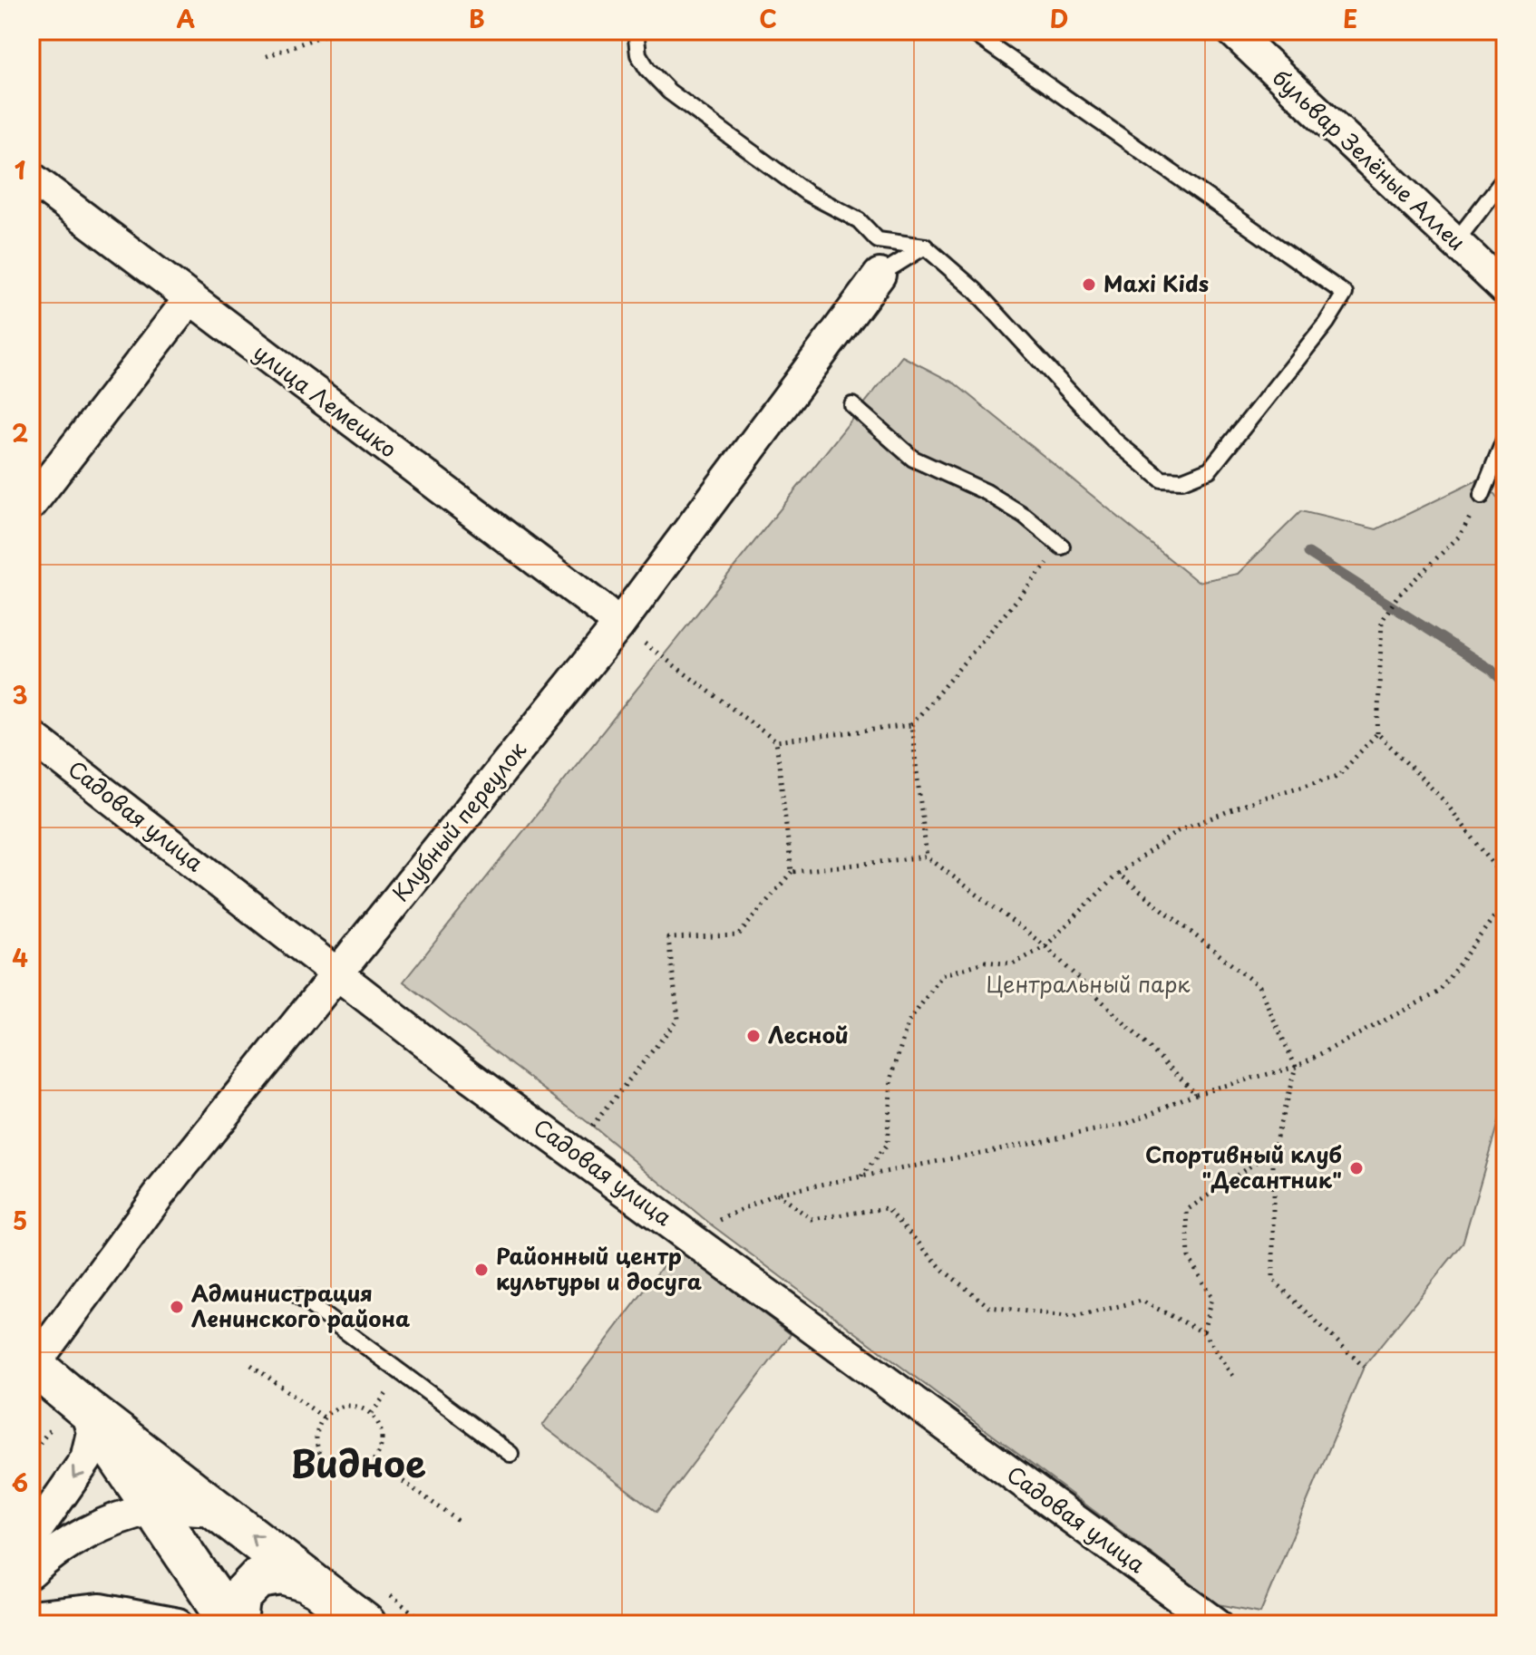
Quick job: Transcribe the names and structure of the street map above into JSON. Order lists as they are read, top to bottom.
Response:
{
  "streets": {
    "street": [
      "бульвар Зелёные Аллеи",
      "улица Лемешко",
      "Садовая улица",
      "Клубный переулок"
    ]
  },
  "crossings": [
    ["улица Лемешко", "Клубный переулок"],
    ["Садовая улица", "Клубный переулок"]
  ],
  "districts": ["Видное"],
  "parks": ["Центральный парк"],
  "places": [
    "Maxi Kids",
    "Лесной",
    "Спортивный клуб \"Десантник\"",
    "Районный центр культуры и досуга",
    "Администрация Ленинского района"
  ],
  "grid": {
    "columns": [
      "A",
      "B",
      "C",
      "D",
      "E"
    ],
    "rows": [
      "1",
      "2",
      "3",
      "4",
      "5",
      "6"
    ]
  }
}
